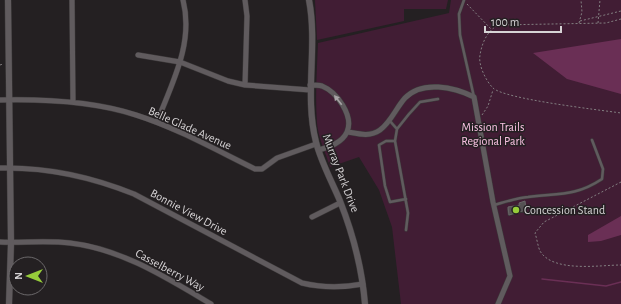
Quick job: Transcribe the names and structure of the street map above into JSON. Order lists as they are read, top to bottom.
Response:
{
  "streets": {
    "street": [
      "Belle Glade Avenue",
      "Murray Park Drive",
      "Bonnie View Drive",
      "Casselberry Way"
    ]
  },
  "crossings": [
    ["Belle Glade Avenue", "Murray Park Drive"],
    ["Murray Park Drive", "Bonnie View Drive"]
  ],
  "parks": ["Mission Trails Regional Park"],
  "places": ["Concession Stand"],
  "scale_bar": "100 m",
  "north": "left"
}
